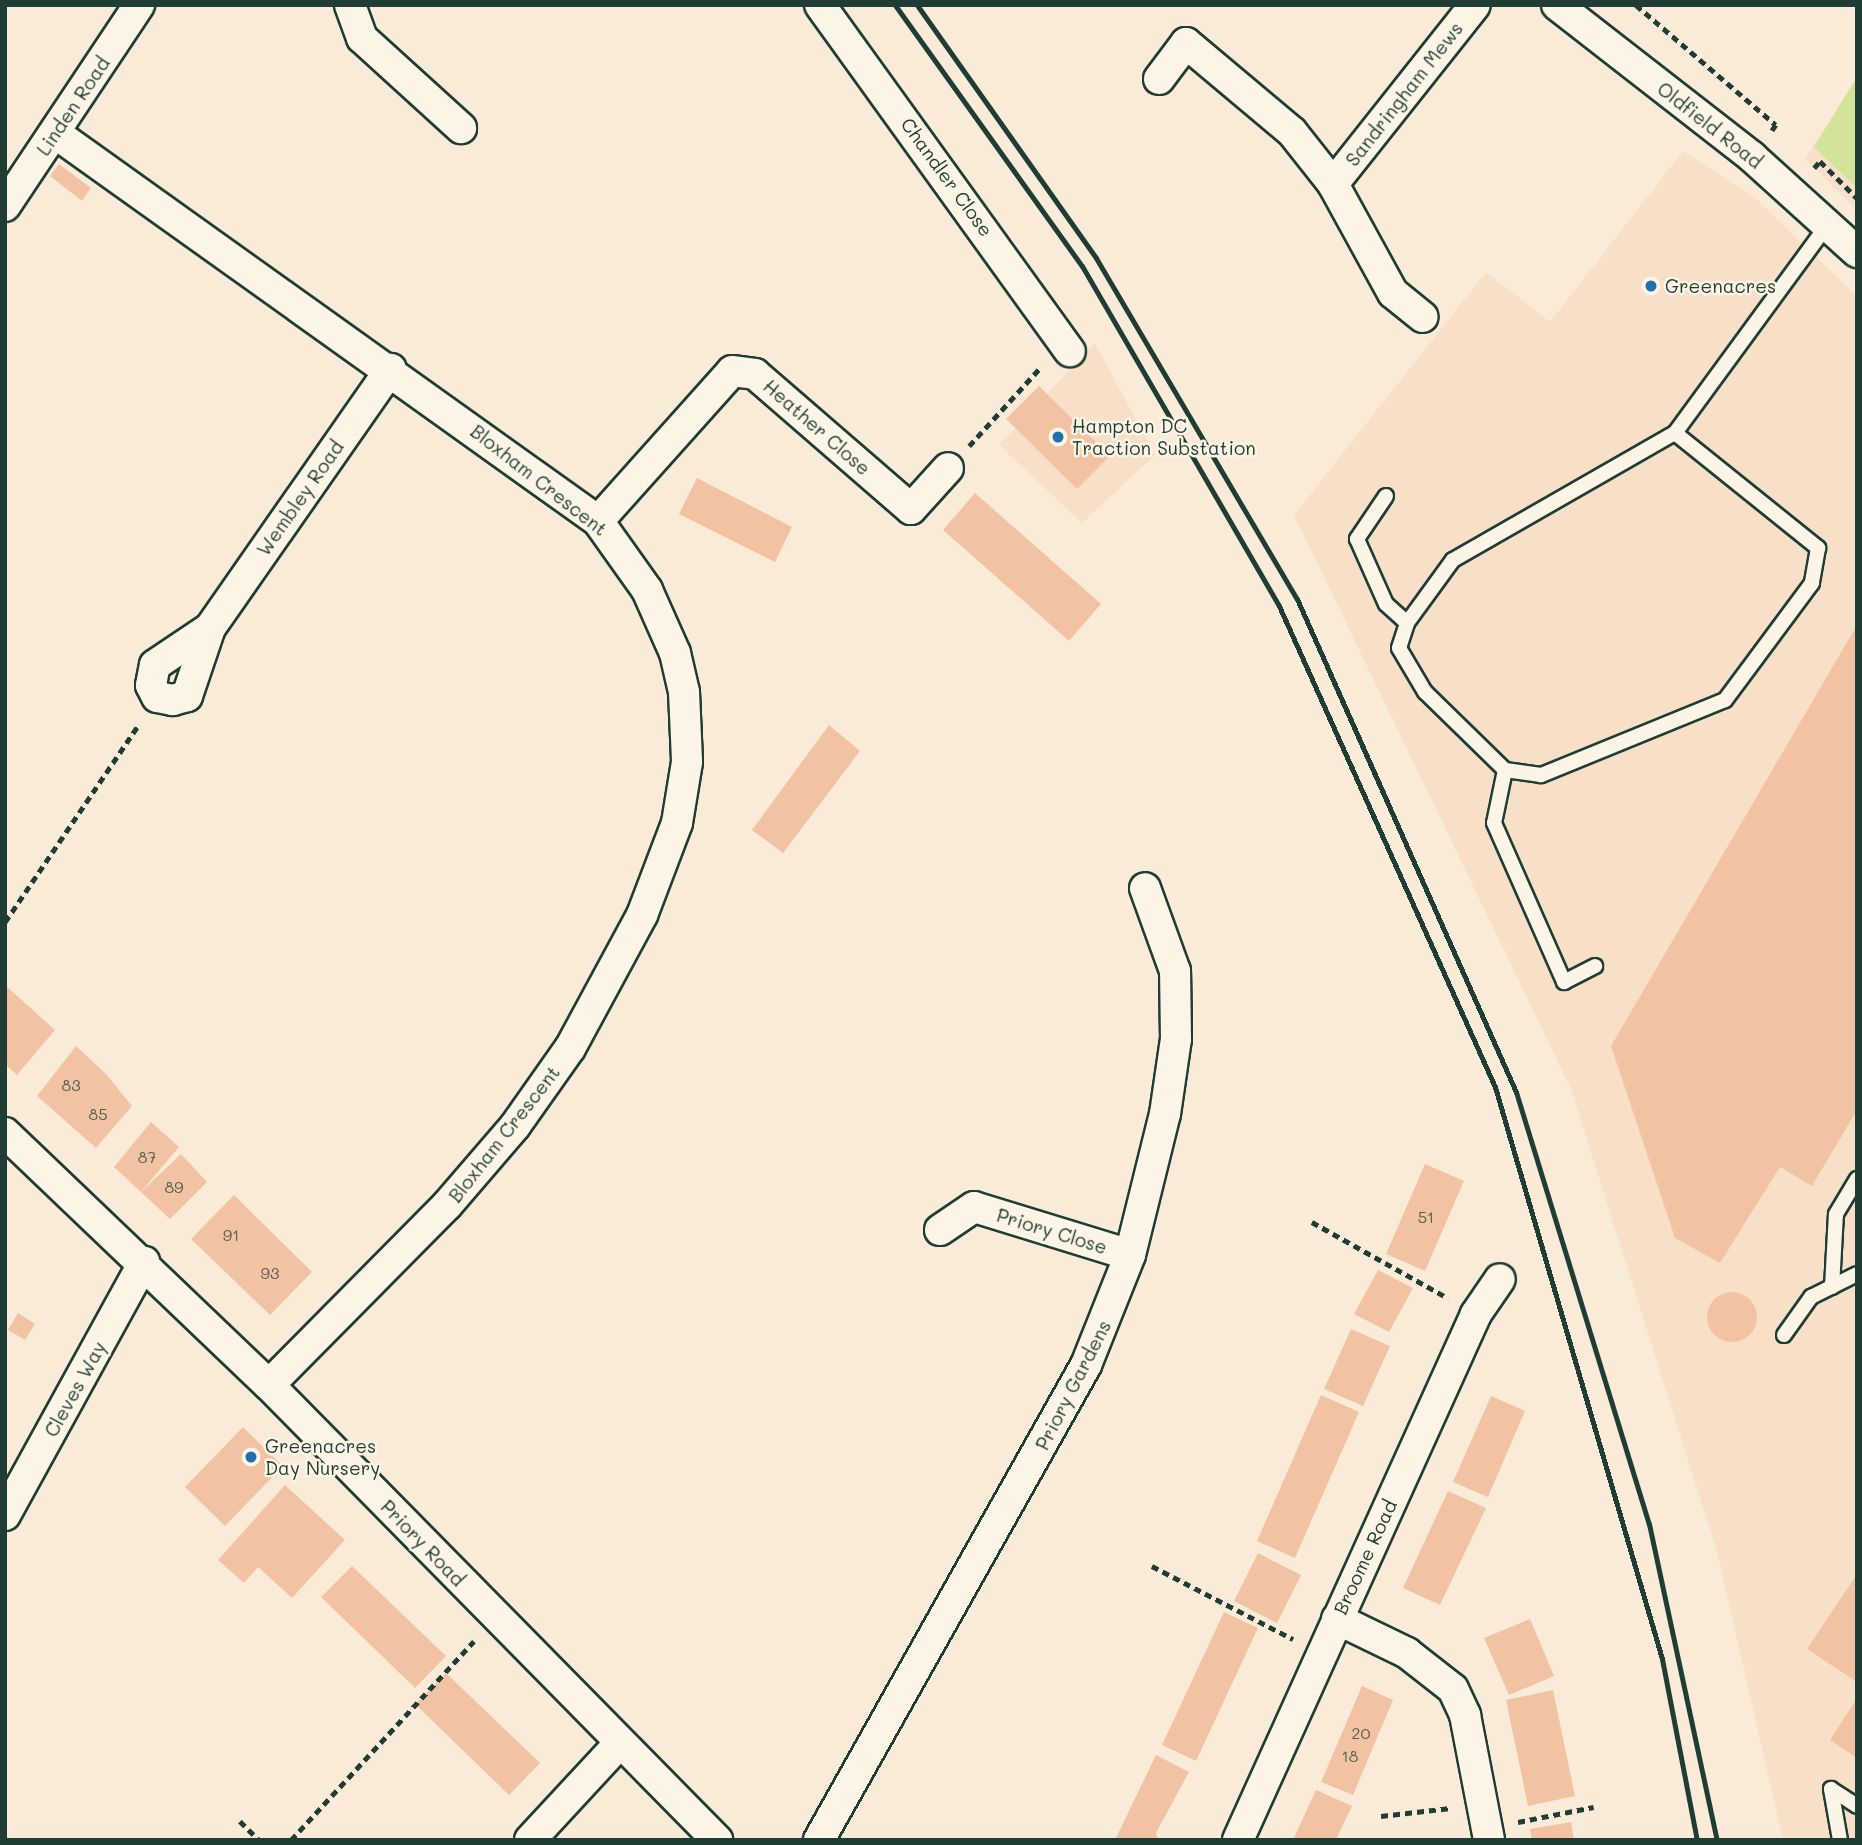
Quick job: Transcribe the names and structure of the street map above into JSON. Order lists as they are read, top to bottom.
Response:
{
  "streets": {
    "street": [
      "Sandringham Mews",
      "Linden Road",
      "Oldfield Road",
      "Chandler Close",
      "Heather Close",
      "Bloxham Crescent",
      "Wembley Road",
      "Priory Close",
      "Priory Gardens",
      "Cleves Way",
      "Priory Road",
      "Broome Road"
    ]
  },
  "crossings": [
    ["Linden Road", "Bloxham Crescent"],
    ["Heather Close", "Bloxham Crescent"],
    ["Bloxham Crescent", "Wembley Road"],
    ["Bloxham Crescent", "Priory Road"],
    ["Priory Close", "Priory Gardens"],
    ["Cleves Way", "Priory Road"]
  ],
  "places": ["Greenacres", "Hampton DC Traction Substation", "Greenacres Day Nursery"],
  "house_numbers": [
    "83",
    "85",
    "87",
    "89",
    "51",
    "91",
    "93",
    "20",
    "18"
  ]
}
